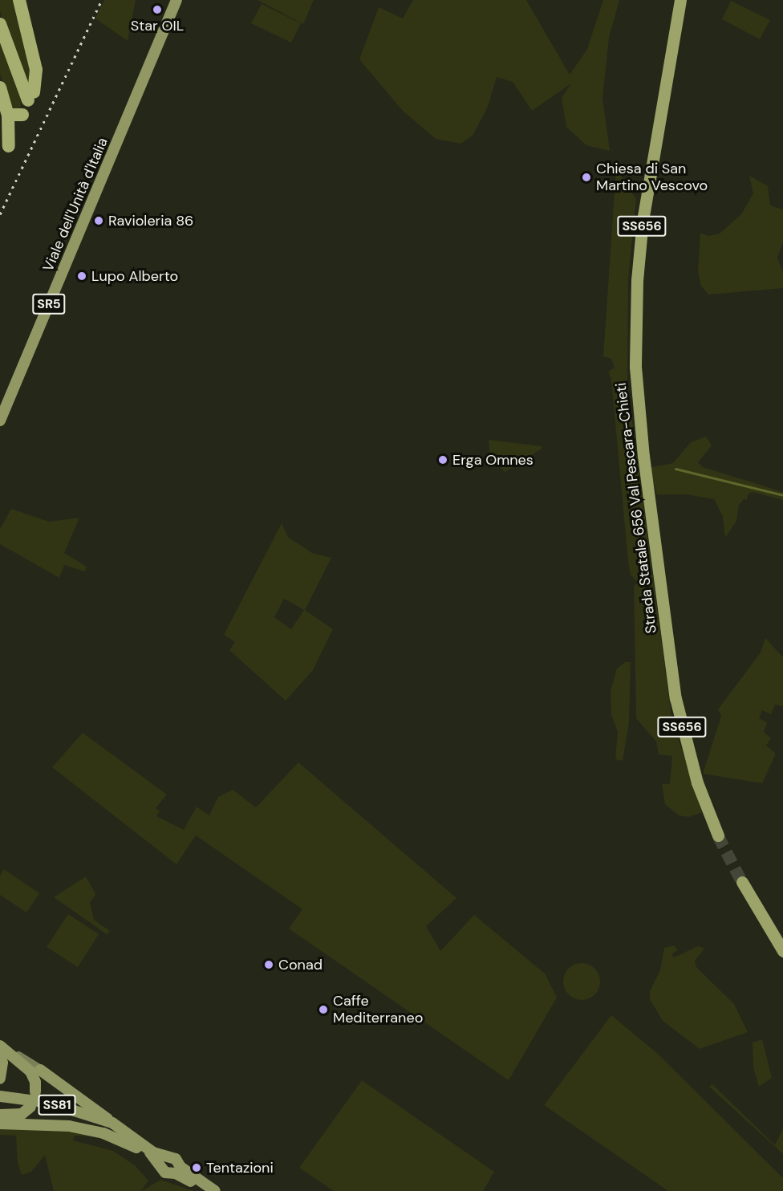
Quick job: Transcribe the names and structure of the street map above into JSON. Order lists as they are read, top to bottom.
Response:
{
  "streets": {
    "highway": ["SS656", "Strada Statale 656 Val Pescara-Chieti"],
    "main road": ["Viale dell'Unità d'Italia", "SR5", "SS81"]
  },
  "places": [
    "Star OIL",
    "Chiesa di San Martino Vescovo",
    "Ravioleria 86",
    "Lupo Alberto",
    "Erga Omnes",
    "Conad",
    "Caffe Mediterraneo",
    "Tentazioni"
  ]
}
